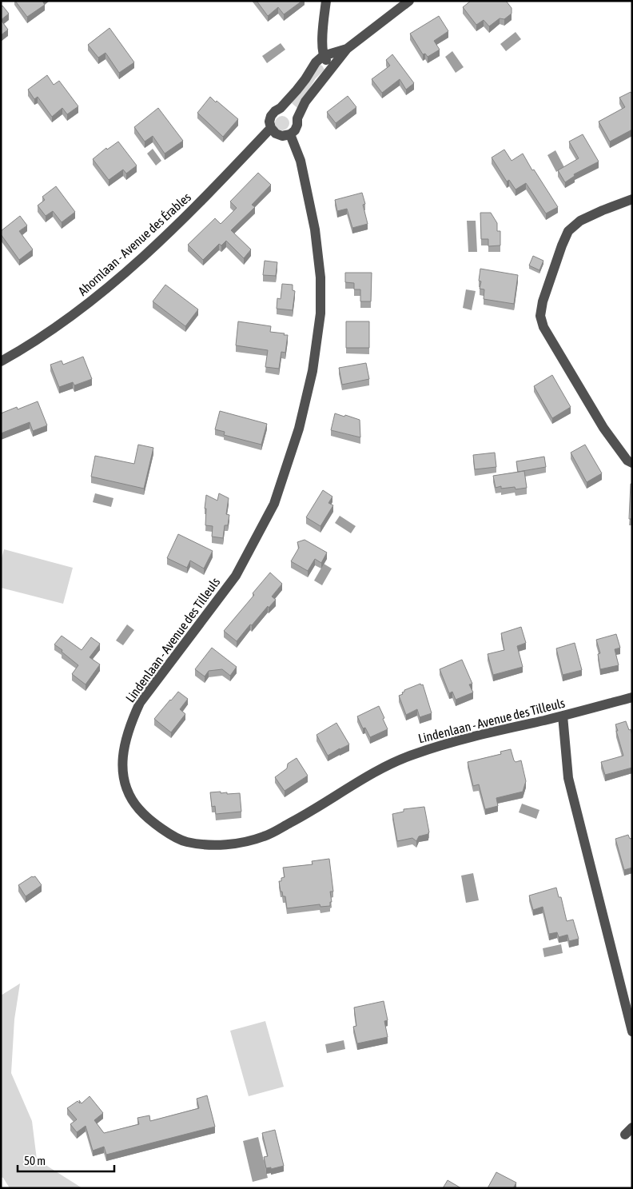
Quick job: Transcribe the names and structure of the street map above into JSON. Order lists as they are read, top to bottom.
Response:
{
  "streets": {
    "street": ["Ahornlaan - Avenue des Érables", "Lindenlaan - Avenue des Tilleuls"]
  },
  "crossings": [
    ["Ahornlaan - Avenue des Érables", "Lindenlaan - Avenue des Tilleuls"]
  ],
  "scale_bar": "50 m"
}
